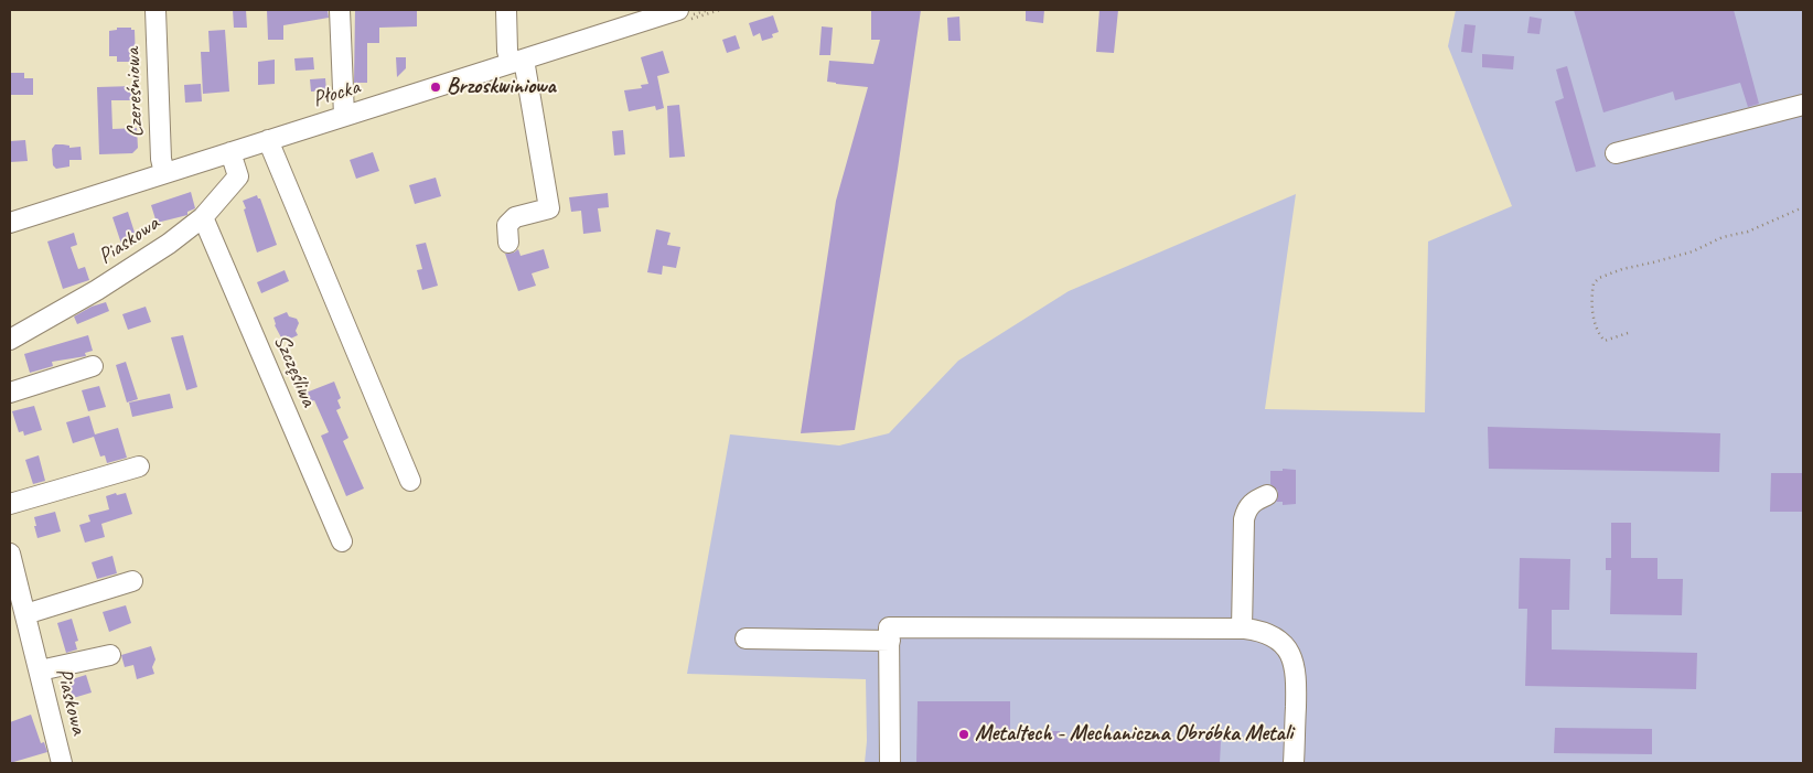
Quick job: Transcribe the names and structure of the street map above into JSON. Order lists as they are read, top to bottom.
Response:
{
  "streets": {
    "street": [
      "Czereśniowa",
      "Płocka",
      "Piaskowa",
      "Szczęśliwa"
    ]
  },
  "crossings": [
    ["Czereśniowa", "Płocka"],
    ["Płocka", "Piaskowa"],
    ["Piaskowa", "Szczęśliwa"]
  ],
  "places": ["Brzoskwiniowa", "Metaltech - Mechaniczna Obróbka Metali"]
}
